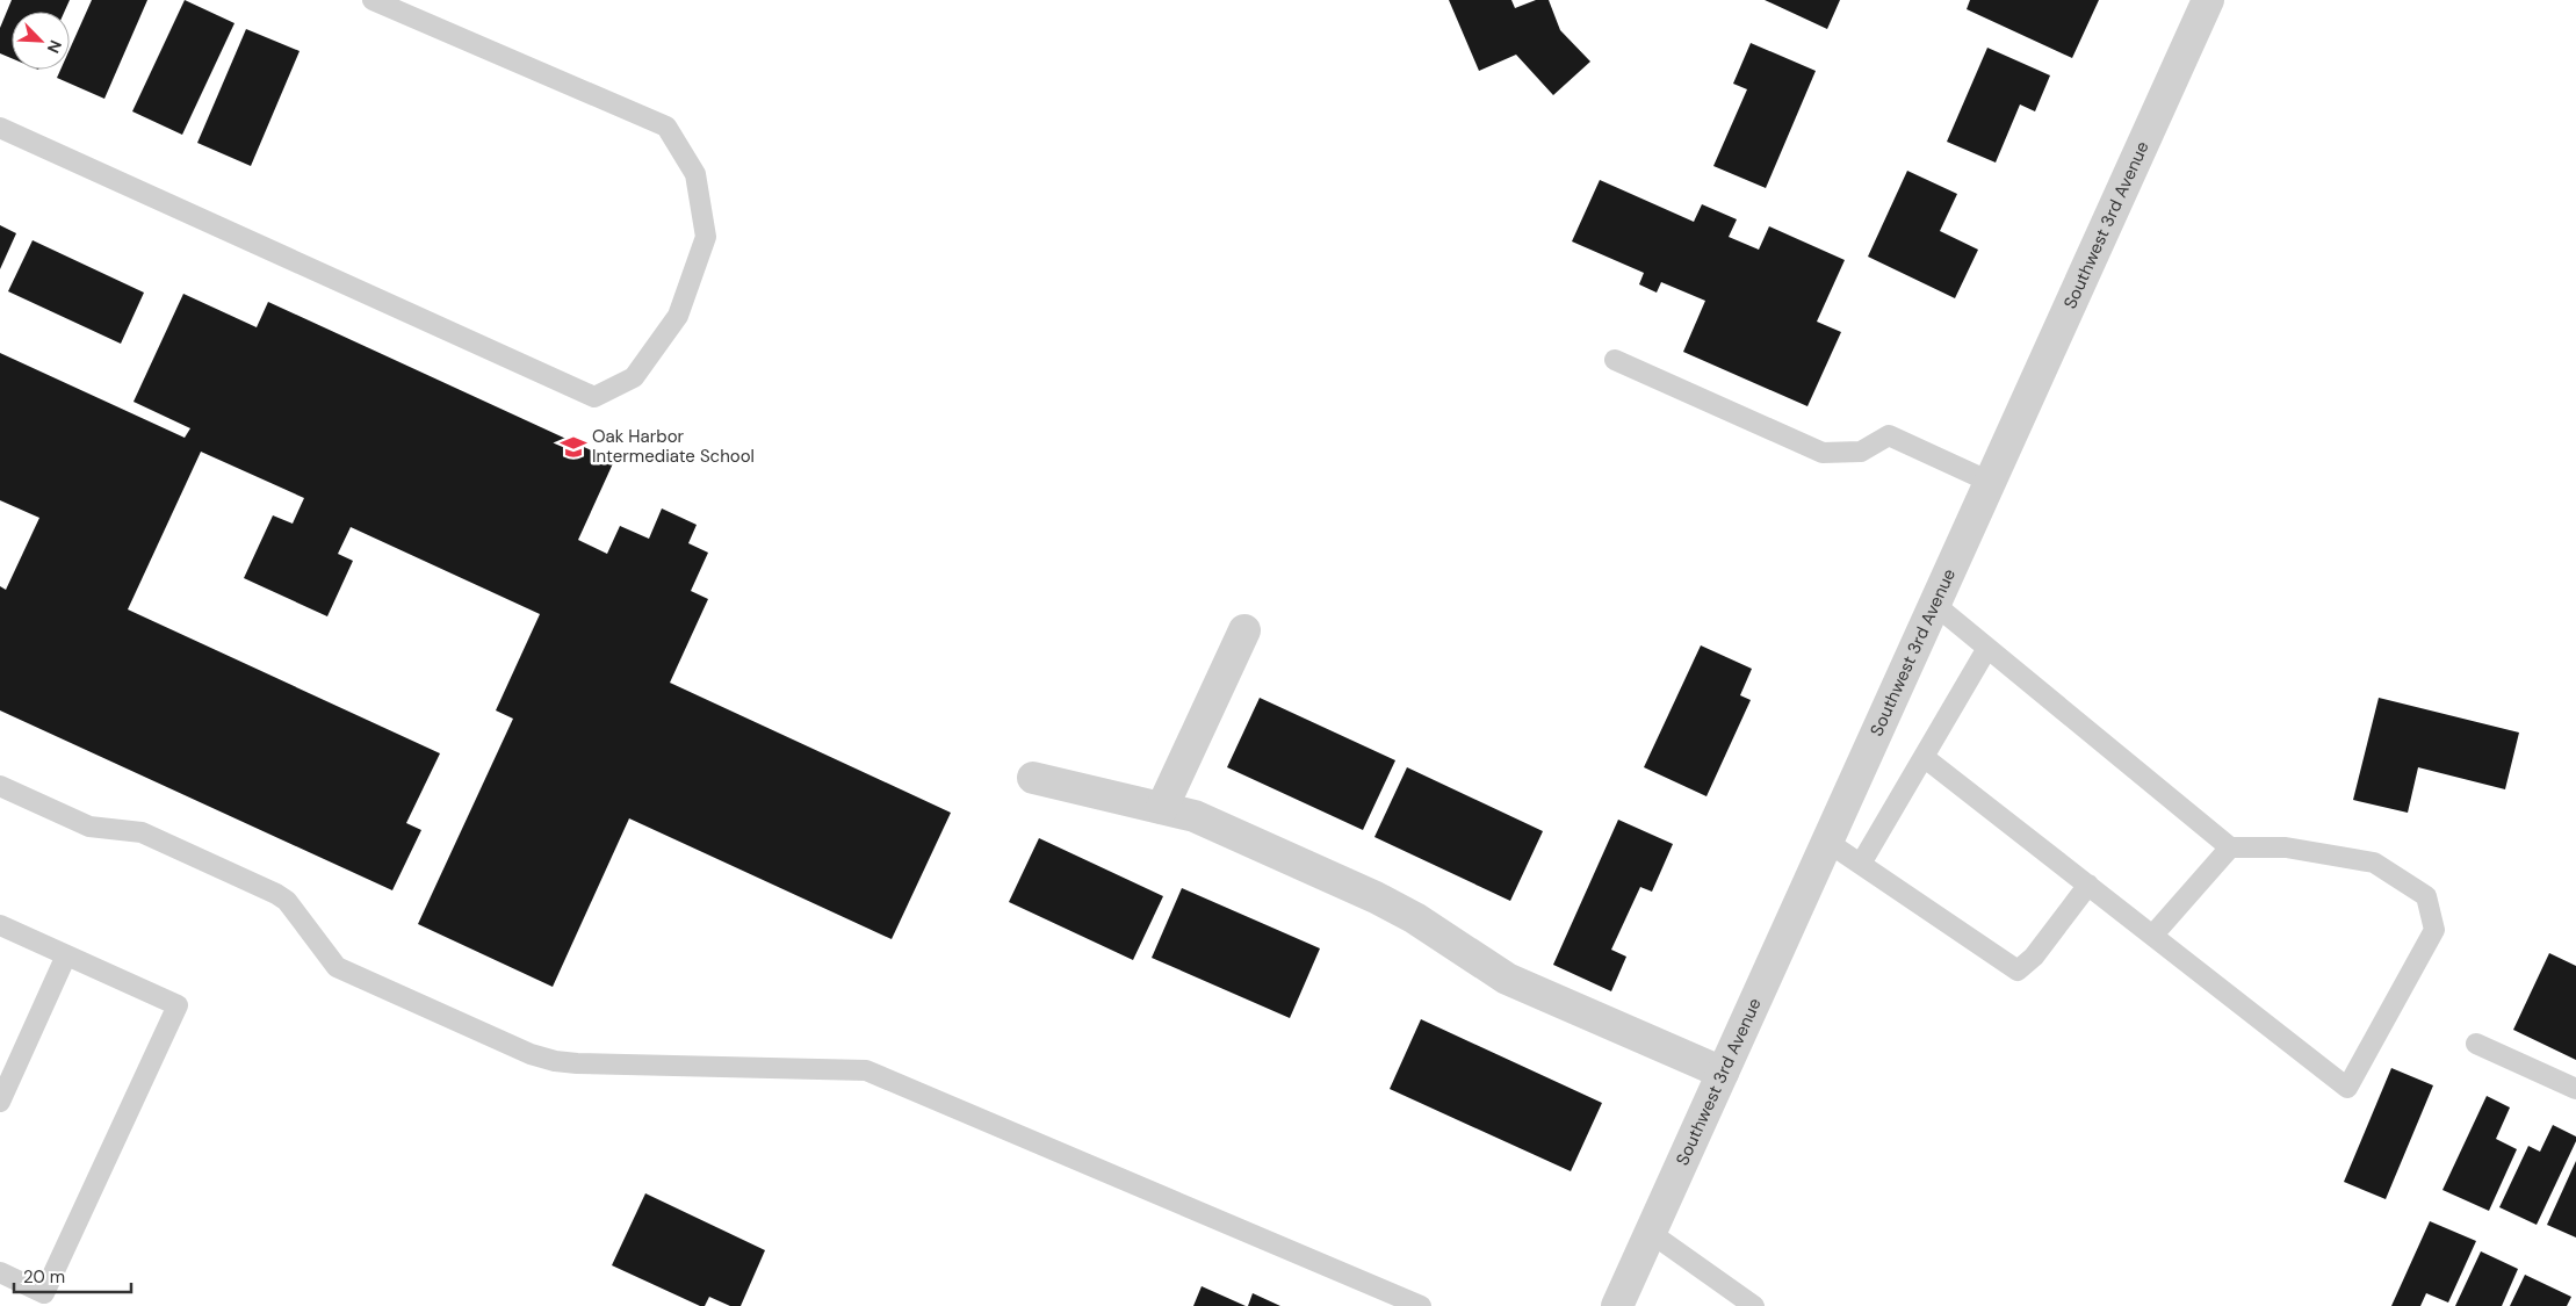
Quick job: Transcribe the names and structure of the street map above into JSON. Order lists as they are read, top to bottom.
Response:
{
  "streets": {
    "street": ["Southwest 3rd Avenue"]
  },
  "places": {
    "school or university": ["Oak Harbor Intermediate School"]
  },
  "scale_bar": "20 m",
  "north": "bottom right"
}
